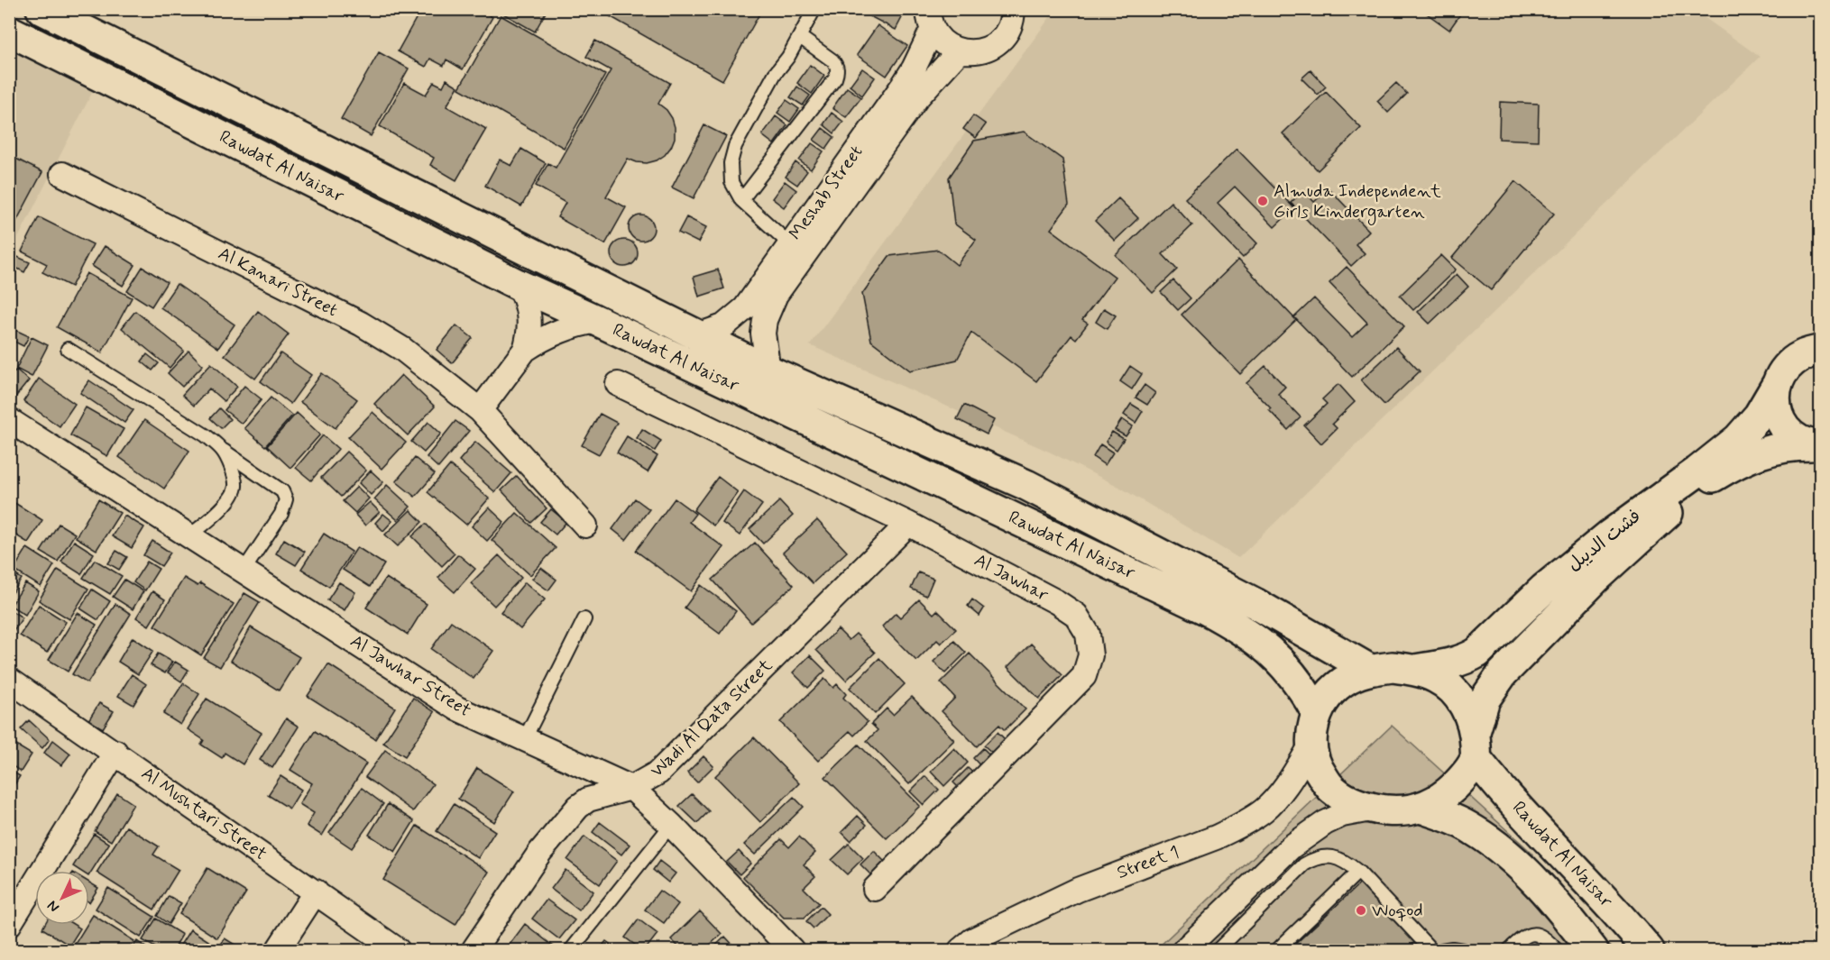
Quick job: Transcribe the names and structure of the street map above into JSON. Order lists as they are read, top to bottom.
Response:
{
  "streets": {
    "street": [
      "Rawdat Al Naisar",
      "Meshab Street",
      "Al Kanari Street",
      "فشت الديبل",
      "Al Jawhar",
      "Al Jawhar Street",
      "Wadi Al Qata Street",
      "Al Mushtari Street",
      "Street 1"
    ]
  },
  "crossings": [
    ["Rawdat Al Naisar", "Meshab Street"],
    ["Rawdat Al Naisar", "فشت الديبل"],
    ["Rawdat Al Naisar", "Street 1"],
    ["فشت الديبل", "Street 1"],
    ["Al Jawhar", "Wadi Al Qata Street"],
    ["Al Jawhar Street", "Wadi Al Qata Street"]
  ],
  "places": ["Almuda Independent Girls Kindergarten", "Woqod"],
  "north": "bottom left"
}
